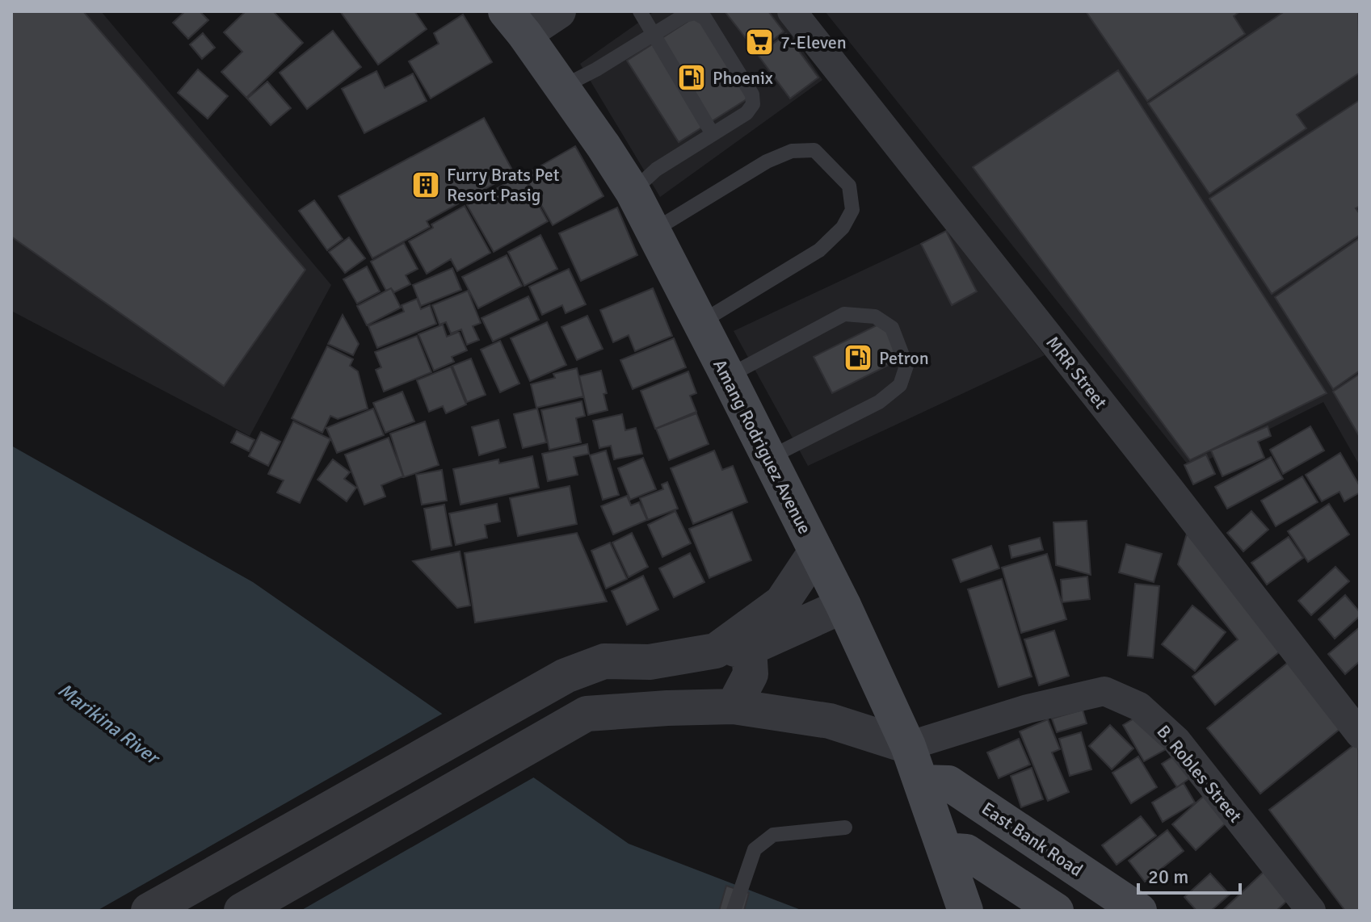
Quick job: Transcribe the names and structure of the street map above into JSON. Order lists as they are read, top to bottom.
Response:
{
  "streets": {
    "main road": ["Amang Rodriguez Avenue", "East Bank Road"],
    "street": ["MRR Street", "B. Robles Street"]
  },
  "crossings": [
    ["Amang Rodriguez Avenue", "B. Robles Street"],
    ["Amang Rodriguez Avenue", "East Bank Road"]
  ],
  "water": ["Marikina River"],
  "places": {
    "supermarket": ["7-Eleven"],
    "fuel station": ["Phoenix", "Petron"],
    "building": ["Furry Brats Pet Resort Pasig"]
  },
  "scale_bar": "20 m"
}
